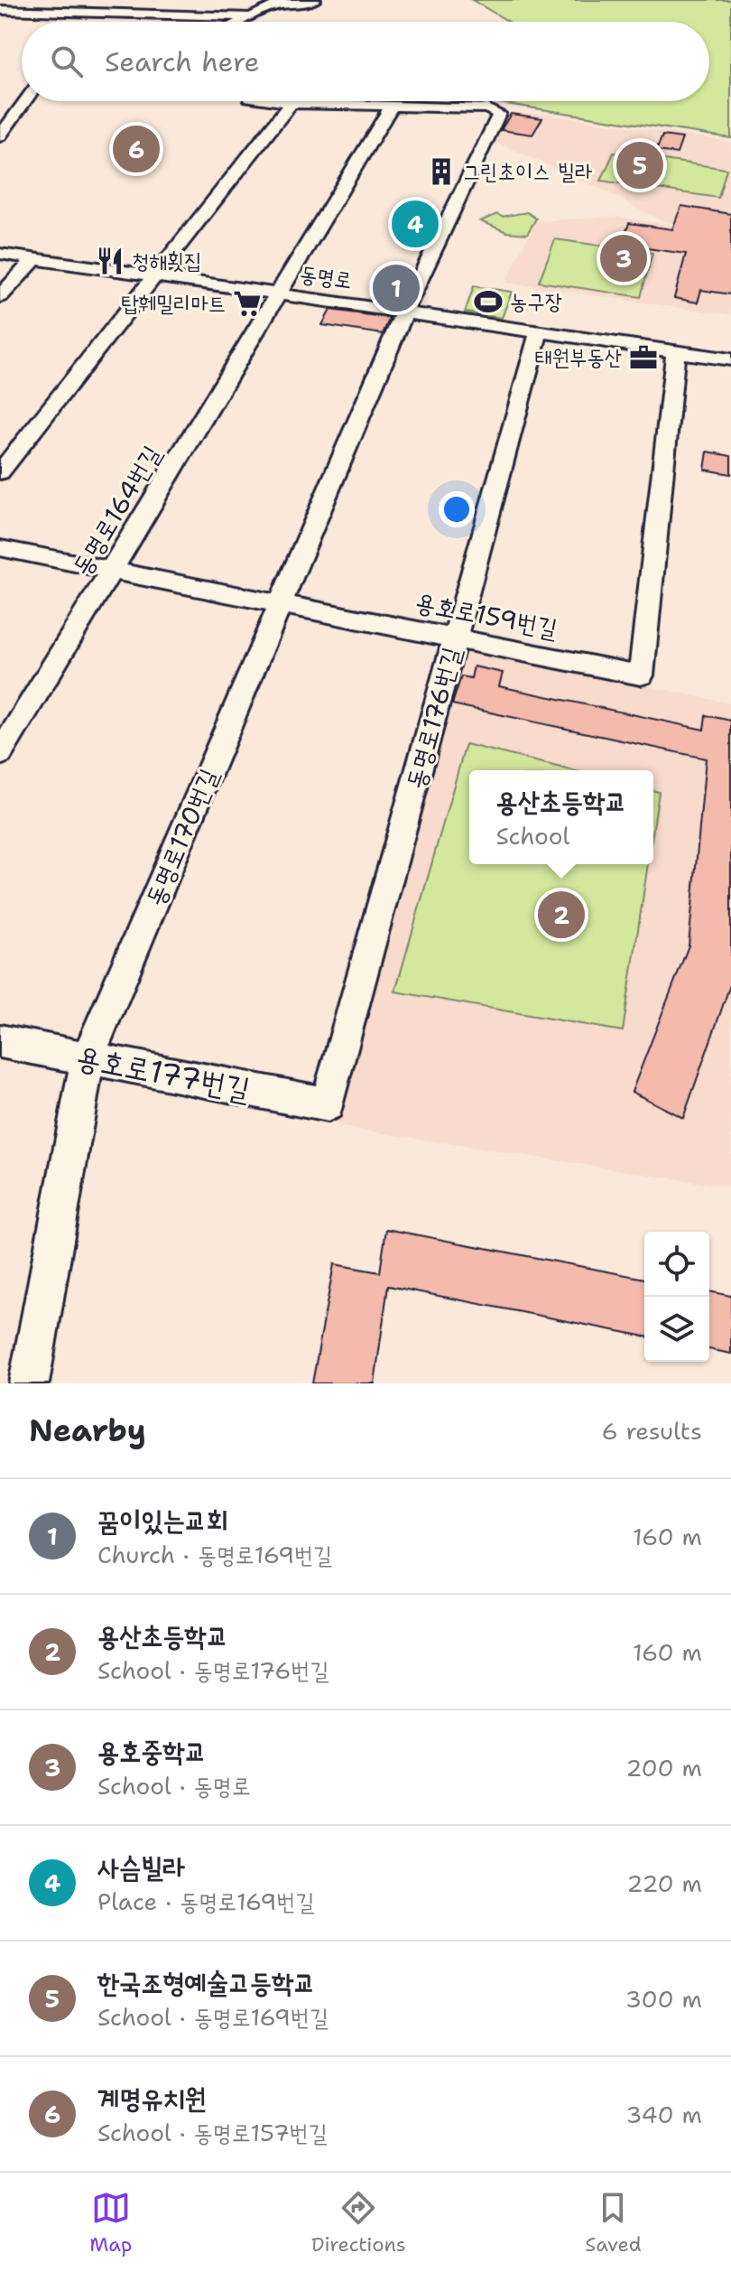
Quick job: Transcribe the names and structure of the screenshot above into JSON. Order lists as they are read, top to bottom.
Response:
{
  "streets": {
    "street": [
      "동명로",
      "동명로164번길",
      "용호로159번길",
      "동명로176번길",
      "동명로170번길",
      "용호로177번길"
    ]
  },
  "crossings": [
    ["동명로", "동명로164번길"],
    ["동명로", "용호로159번길"],
    ["동명로", "동명로176번길"],
    ["동명로", "동명로170번길"],
    ["동명로164번길", "용호로159번길"],
    ["동명로164번길", "동명로170번길"],
    ["용호로159번길", "동명로176번길"],
    ["용호로159번길", "동명로170번길"],
    ["동명로176번길", "용호로177번길"],
    ["동명로170번길", "용호로177번길"]
  ],
  "places": {
    "building": ["그린초이스 빌라"],
    "restaurant": ["청해횟집"],
    "sports": ["농구장"],
    "supermarket": ["탑훼밀리마트"],
    "office": ["태원부동산"]
  },
  "page": {
    "search": "Search here",
    "pins": [
      "6",
      "5",
      "4",
      "3",
      "1",
      "2"
    ],
    "popup": ["용산초등학교", "School"],
    "heading": ["Nearby", "6 results"],
    "list": [
      {
        "mark": "1",
        "name": "꿈이있는교회",
        "note": "Church · 동명로169번길",
        "value": "160 m"
      },
      {
        "mark": "2",
        "name": "용산초등학교",
        "note": "School · 동명로176번길",
        "value": "160 m"
      },
      {
        "mark": "3",
        "name": "용호중학교",
        "note": "School · 동명로",
        "value": "200 m"
      },
      {
        "mark": "4",
        "name": "사슴빌라",
        "note": "Place · 동명로169번길",
        "value": "220 m"
      },
      {
        "mark": "5",
        "name": "한국조형예술고등학교",
        "note": "School · 동명로169번길",
        "value": "300 m"
      },
      {
        "mark": "6",
        "name": "계명유치원",
        "note": "School · 동명로157번길",
        "value": "340 m"
      }
    ],
    "nav": ["Map", "Directions", "Saved"]
  }
}
